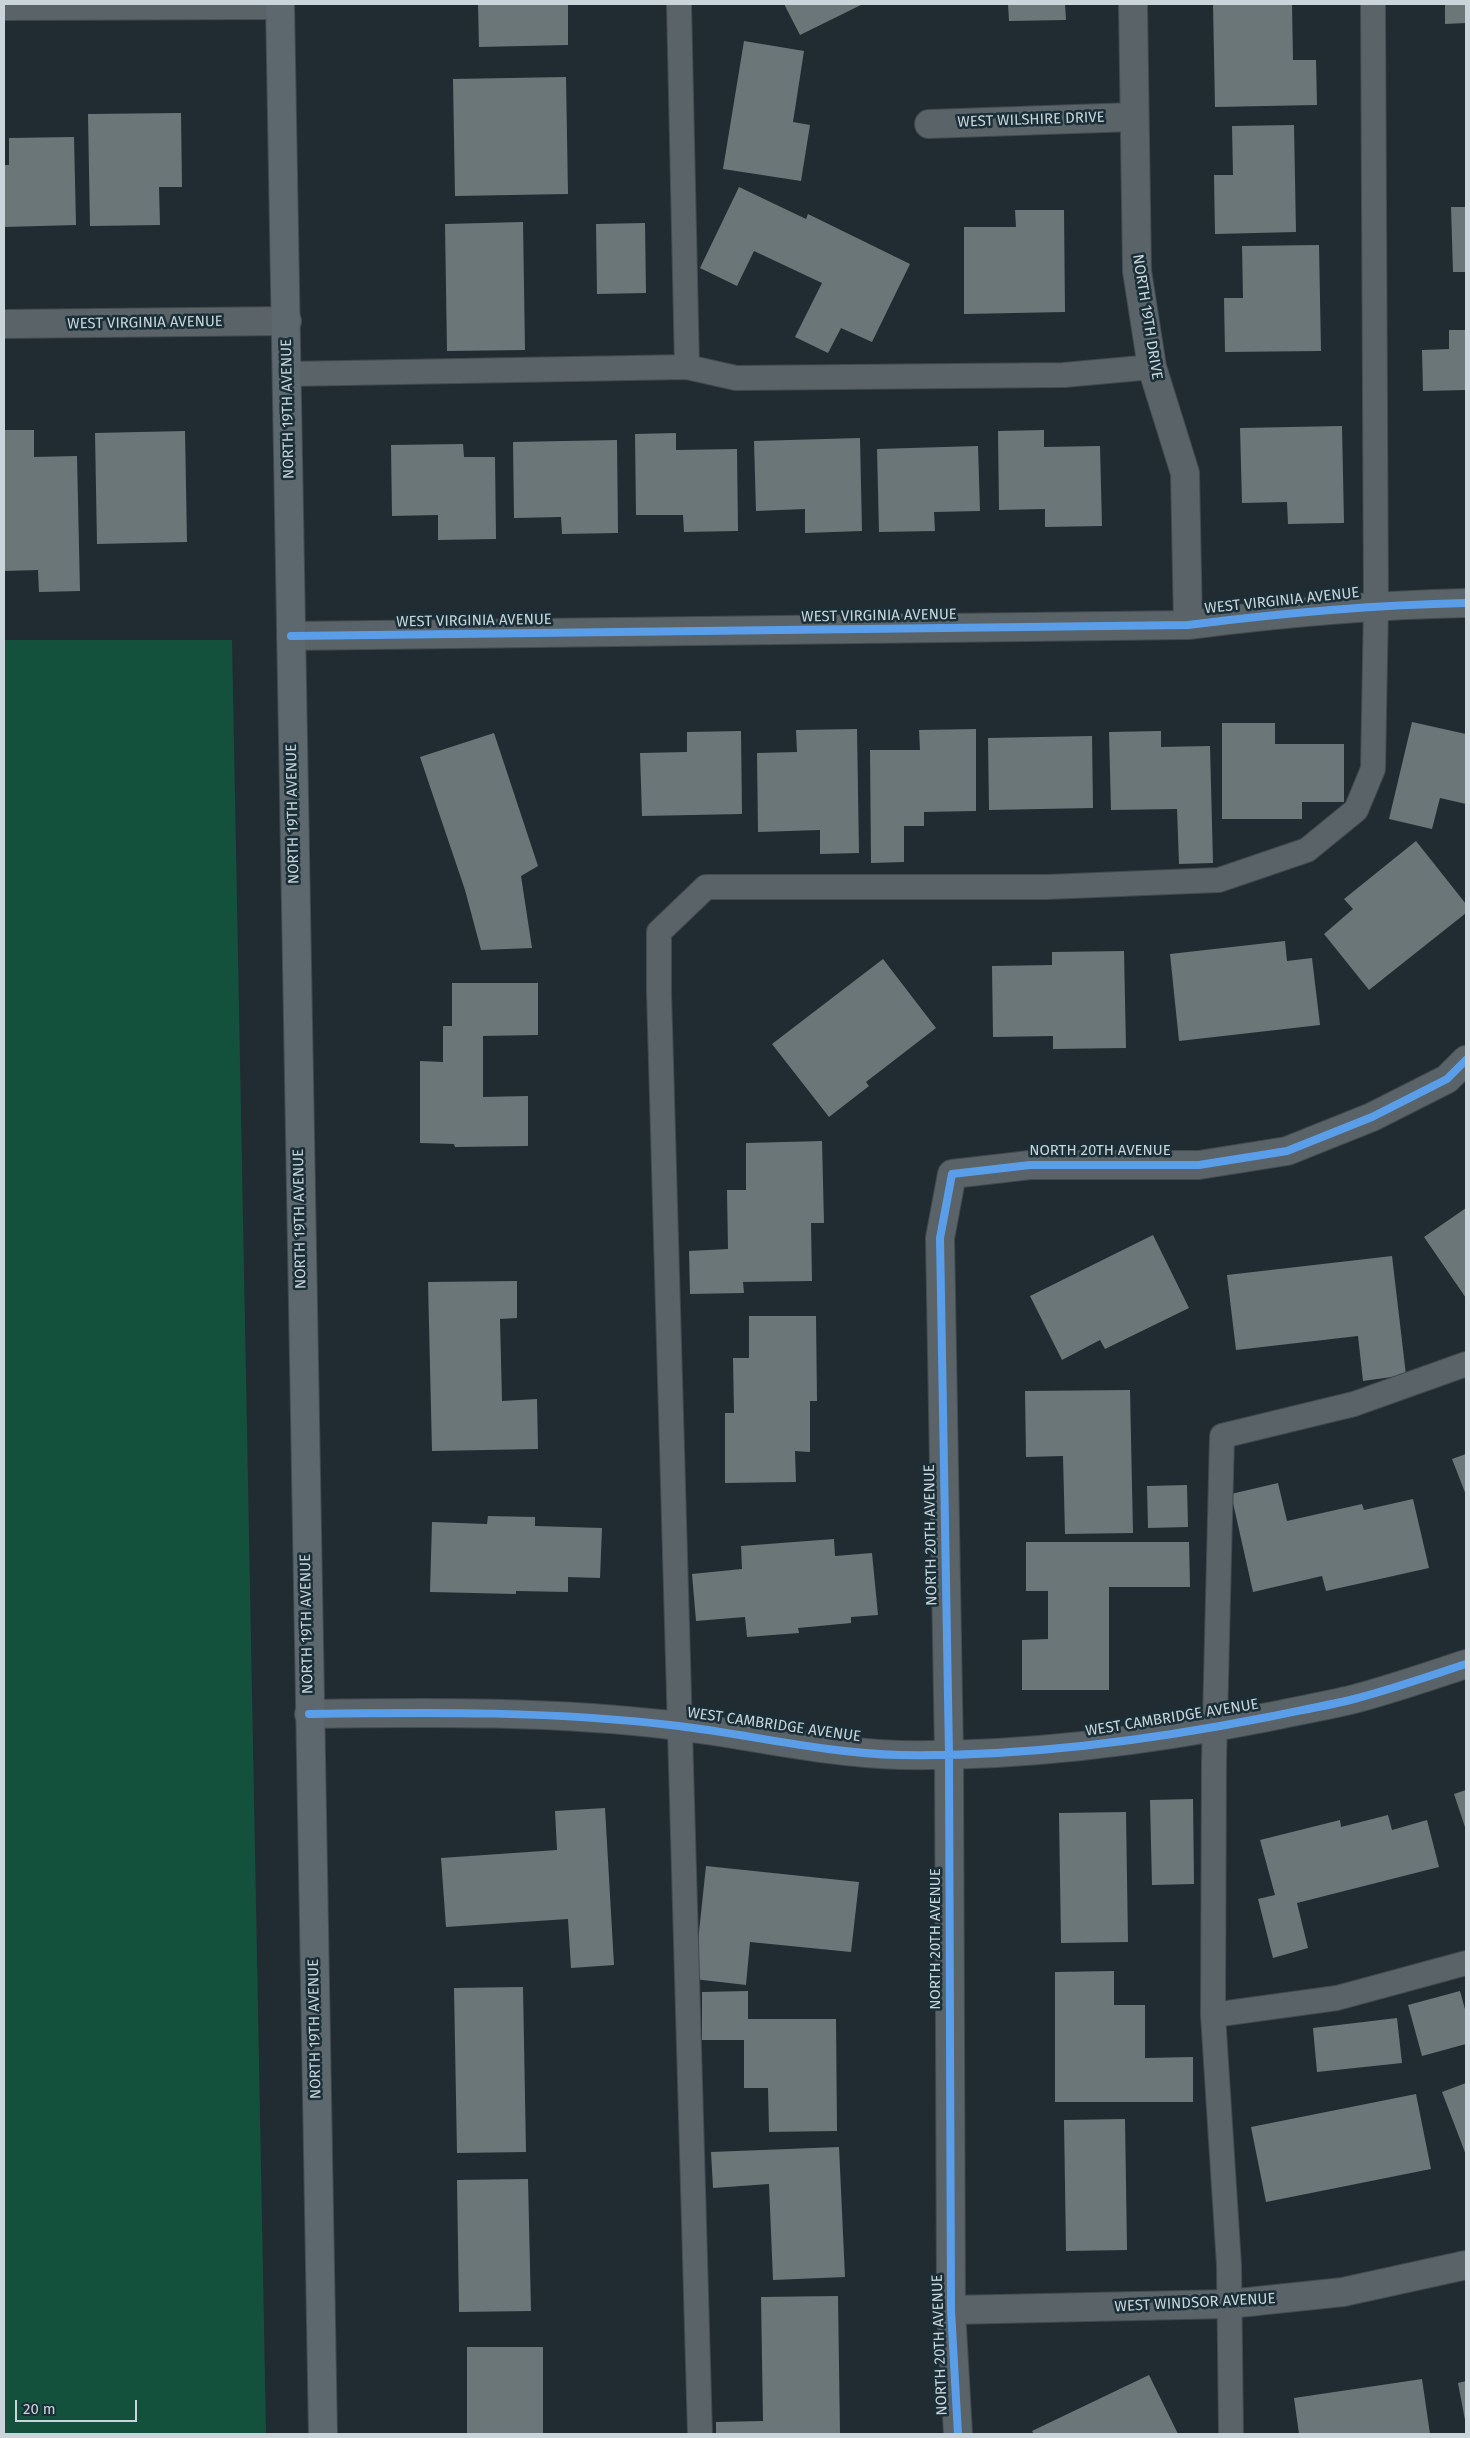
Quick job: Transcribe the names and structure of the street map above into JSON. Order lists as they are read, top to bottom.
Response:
{
  "streets": {
    "main road": ["NORTH 19TH AVENUE"],
    "street": [
      "WEST WILSHIRE DRIVE",
      "NORTH 19TH DRIVE",
      "WEST VIRGINIA AVENUE",
      "NORTH 20TH AVENUE",
      "WEST CAMBRIDGE AVENUE",
      "WEST WINDSOR AVENUE"
    ]
  },
  "crossings": [
    ["WEST WILSHIRE DRIVE", "NORTH 19TH DRIVE"],
    ["NORTH 19TH DRIVE", "WEST VIRGINIA AVENUE"],
    ["WEST VIRGINIA AVENUE", "NORTH 19TH AVENUE"],
    ["NORTH 19TH AVENUE", "WEST CAMBRIDGE AVENUE"],
    ["NORTH 20TH AVENUE", "WEST CAMBRIDGE AVENUE"],
    ["NORTH 20TH AVENUE", "WEST WINDSOR AVENUE"]
  ],
  "scale_bar": "20 m"
}
